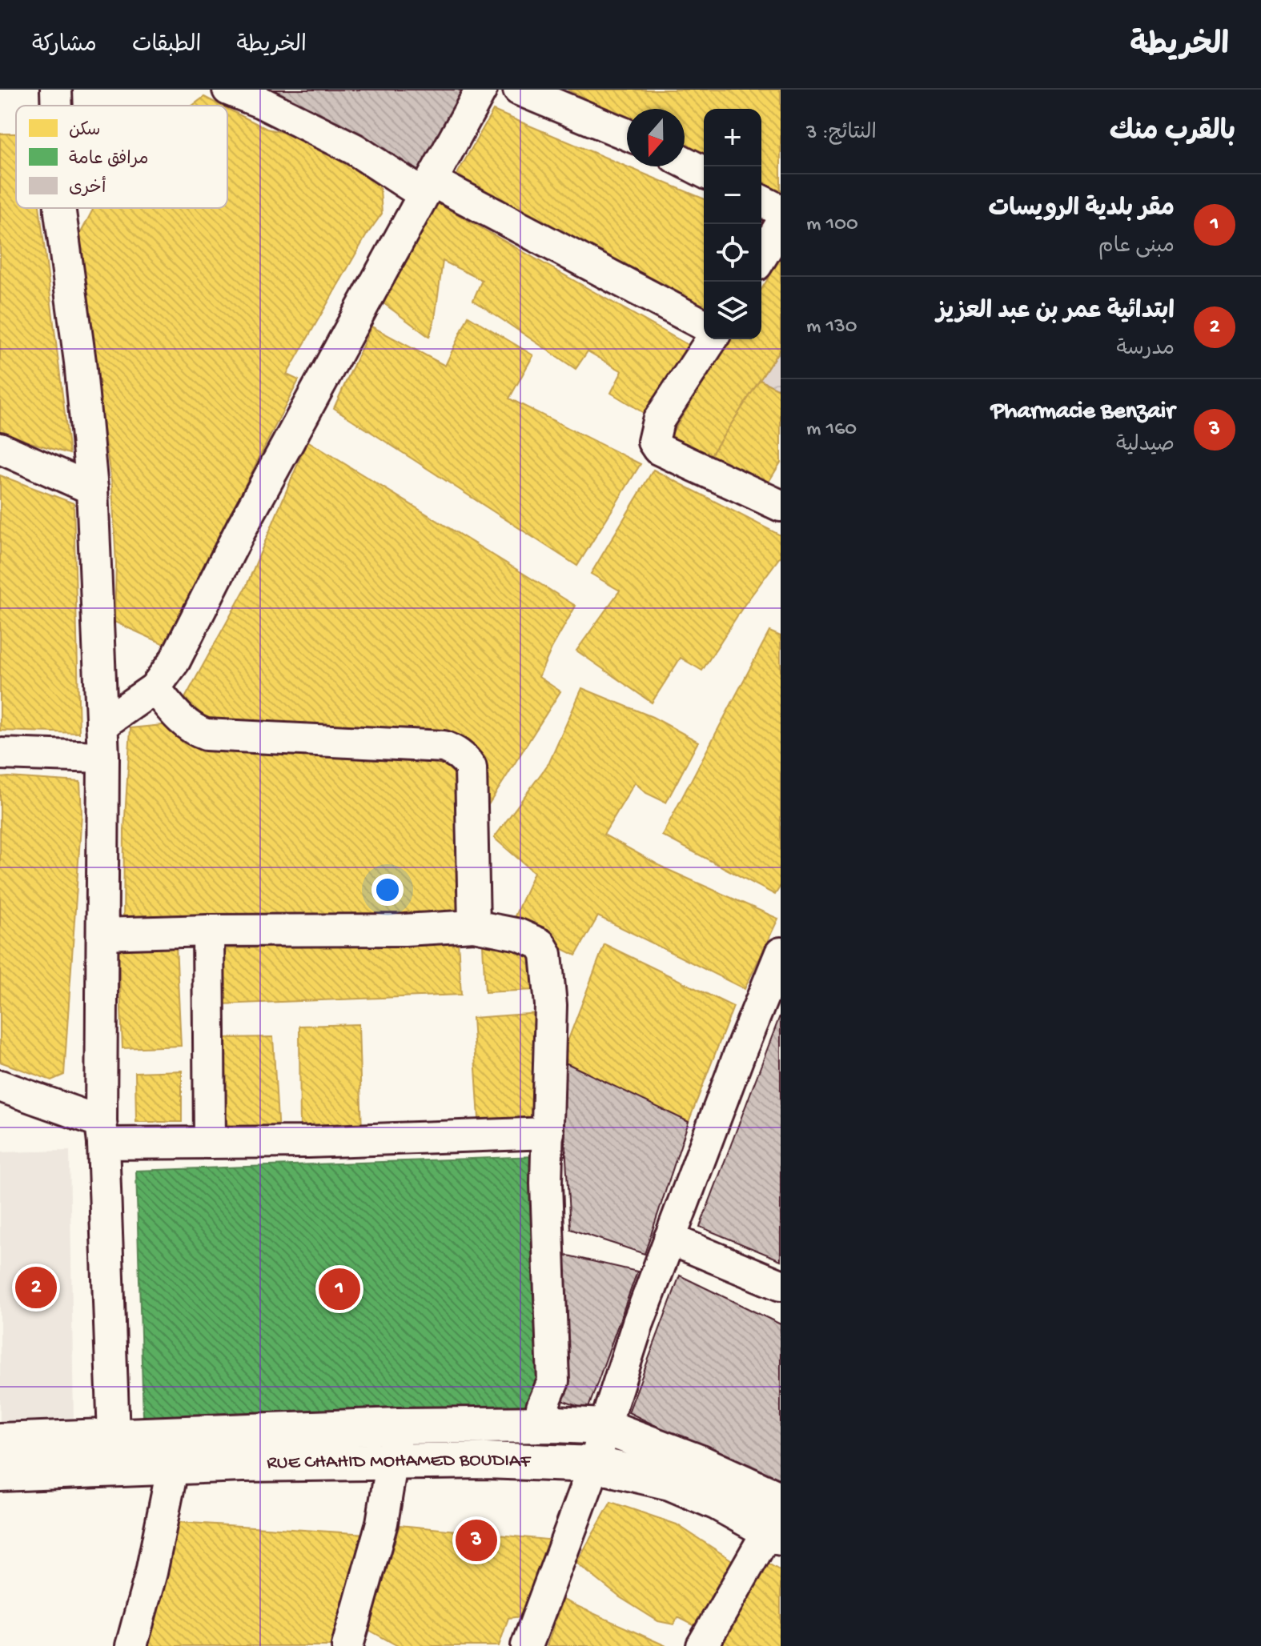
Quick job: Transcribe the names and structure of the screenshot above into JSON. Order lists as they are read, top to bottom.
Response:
{
  "streets": {
    "main road": ["RUE CHAHID MOHAMED BOUDIAF"]
  },
  "legend": ["سكن", "مرافق عامة", "أخرى"],
  "north": "bottom",
  "page": {
    "header": "الخريطة",
    "nav": ["الخريطة", "الطبقات", "مشاركة"],
    "heading": ["بالقرب منك", "النتائج: 3"],
    "map_buttons": ["+", "−"],
    "list": [
      {
        "mark": "1",
        "name": "مقر بلدية الرويسات",
        "note": "مبنى عام",
        "value": "100 m"
      },
      {
        "mark": "2",
        "name": "ابتدائية عمر بن عبد العزيز",
        "note": "مدرسة",
        "value": "130 m"
      },
      {
        "mark": "3",
        "name": "Pharmacie Benzair",
        "note": "صيدلية",
        "value": "160 m"
      }
    ],
    "pins": ["2", "1", "3"]
  }
}
